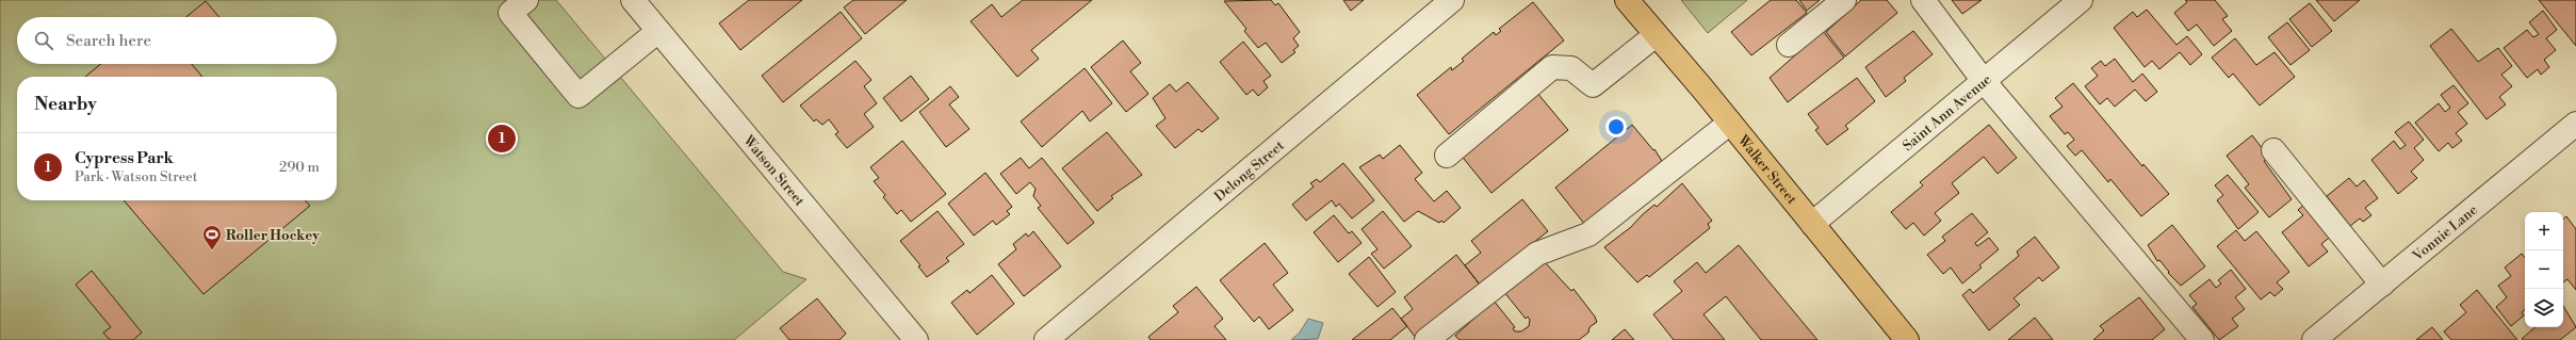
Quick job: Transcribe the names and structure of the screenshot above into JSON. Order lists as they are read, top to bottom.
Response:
{
  "streets": {
    "main road": ["Walker Street"],
    "street": [
      "Saint Ann Avenue",
      "Watson Street",
      "Delong Street",
      "Vonnie Lane"
    ]
  },
  "crossings": [
    ["Saint Ann Avenue", "Walker Street"]
  ],
  "places": {
    "sports": ["Roller Hockey"]
  },
  "page": {
    "search": "Search here",
    "heading": "Nearby",
    "pins": "1",
    "list": [
      {
        "mark": "1",
        "name": "Cypress Park",
        "note": "Park · Watson Street",
        "value": "290 m"
      }
    ],
    "map_buttons": ["+", "−"]
  }
}
